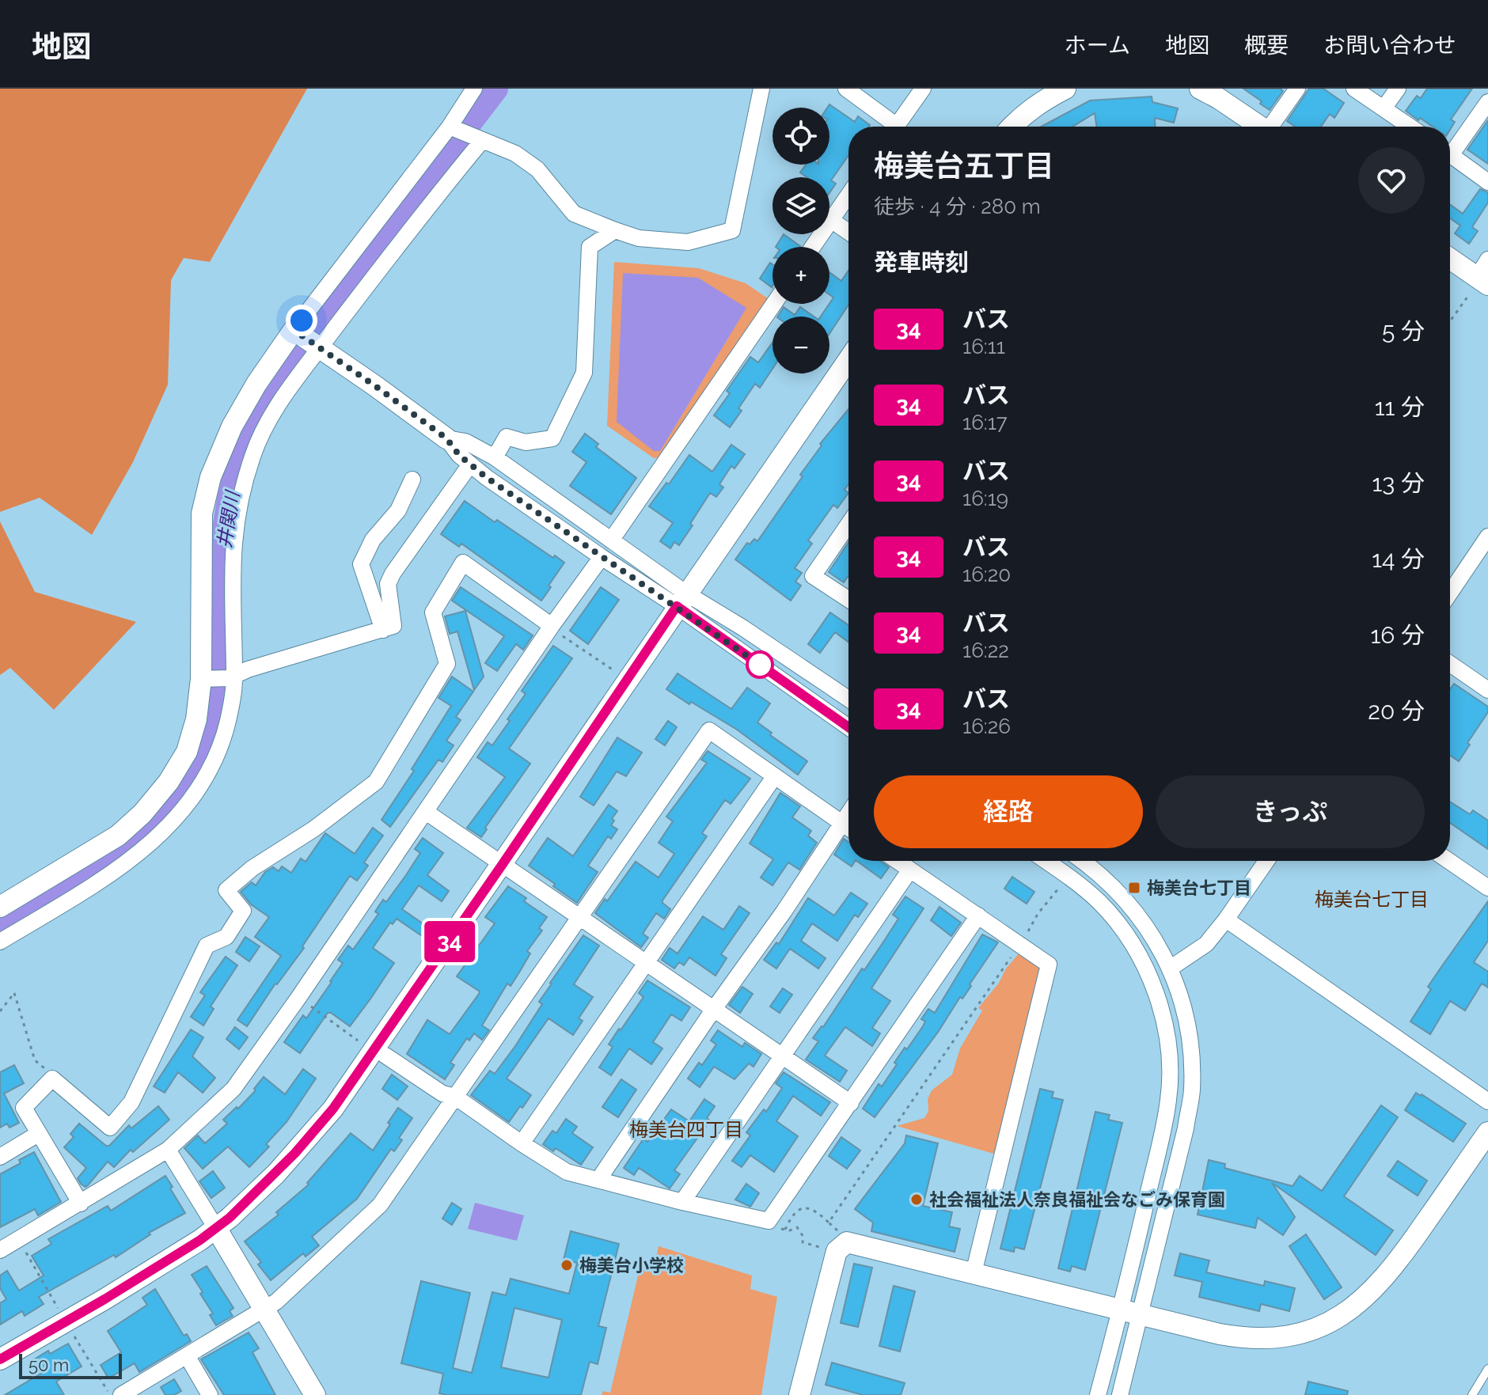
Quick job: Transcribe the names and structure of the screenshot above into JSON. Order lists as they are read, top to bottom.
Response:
{
  "districts": ["梅美台七丁目", "梅美台四丁目"],
  "water": ["井関川"],
  "places": {
    "transit": ["梅美台七丁目"],
    "other": ["社会福祉法人奈良福祉会なごみ保育園", "梅美台小学校"]
  },
  "lines": ["bus line 34"],
  "scale_bar": "50 m",
  "page": {
    "header": "地図",
    "nav": [
      "ホーム",
      "地図",
      "概要",
      "お問い合わせ"
    ],
    "on_map": "34",
    "map_buttons": ["+", "−"],
    "heading": [
      ["梅美台五丁目", "徒歩 · 4 分 · 280 m"],
      "発車時刻"
    ],
    "list": [
      {
        "mark": "34",
        "name": "バス",
        "note": "16:11",
        "value": "5 分"
      },
      {
        "mark": "34",
        "name": "バス",
        "note": "16:17",
        "value": "11 分"
      },
      {
        "mark": "34",
        "name": "バス",
        "note": "16:19",
        "value": "13 分"
      },
      {
        "mark": "34",
        "name": "バス",
        "note": "16:20",
        "value": "14 分"
      },
      {
        "mark": "34",
        "name": "バス",
        "note": "16:22",
        "value": "16 分"
      },
      {
        "mark": "34",
        "name": "バス",
        "note": "16:26",
        "value": "20 分"
      }
    ],
    "buttons": ["経路", "きっぷ"],
    "scale": "50 m"
  }
}
